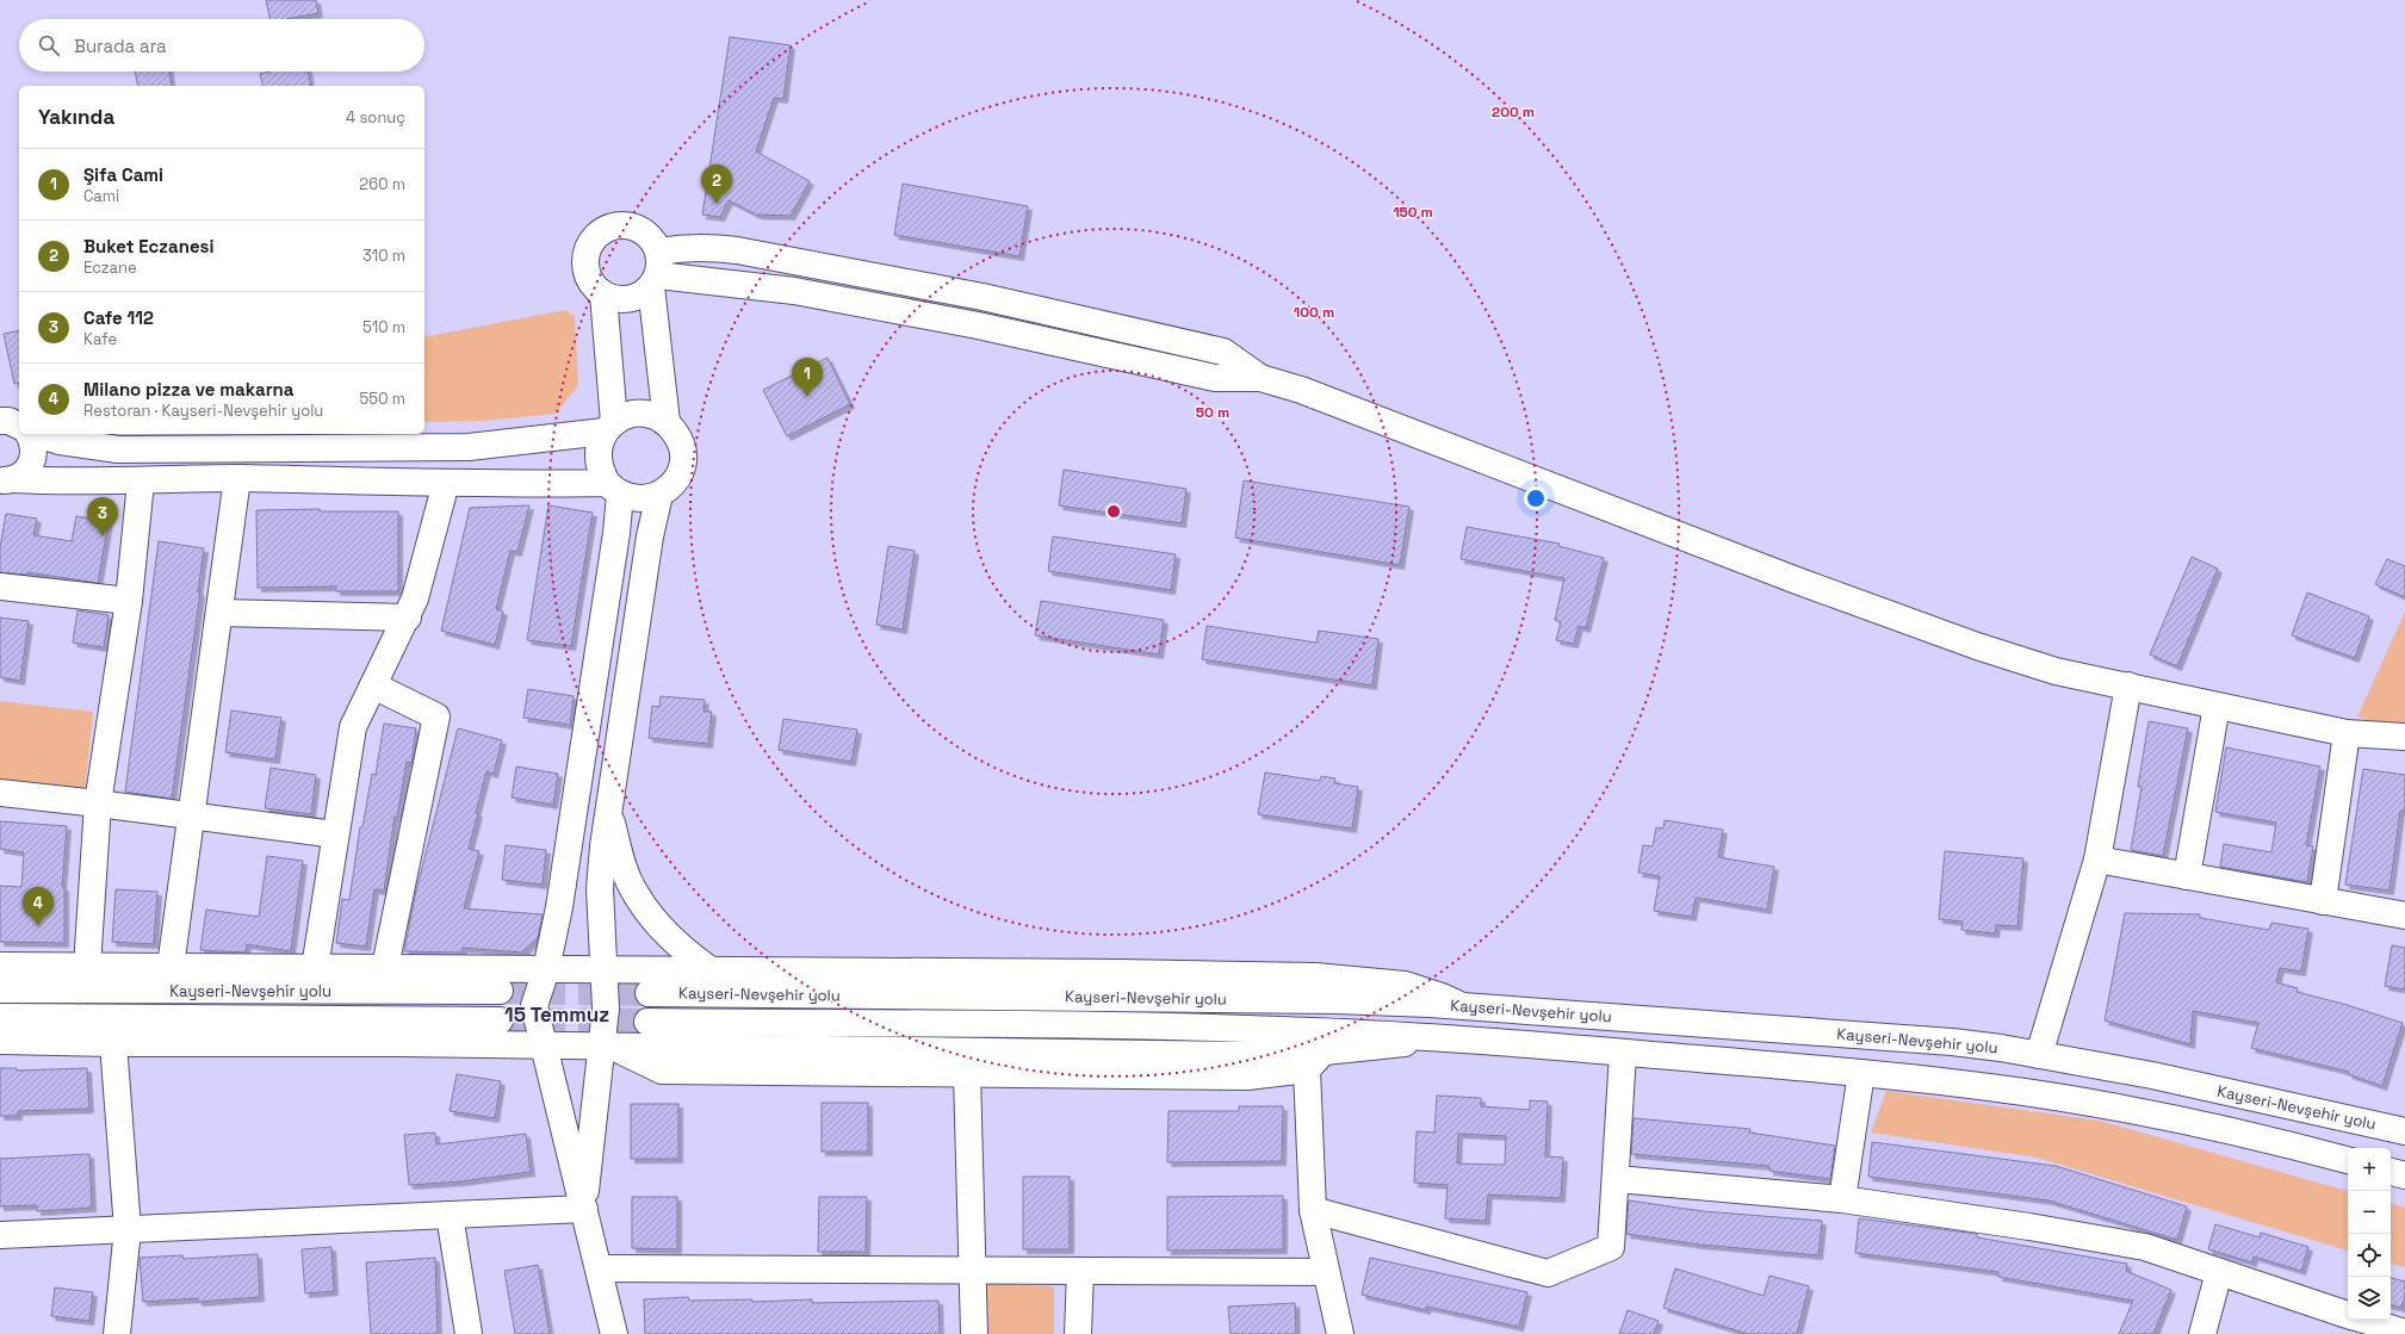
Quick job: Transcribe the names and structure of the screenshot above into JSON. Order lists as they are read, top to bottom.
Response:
{
  "streets": {
    "main road": ["Kayseri-Nevşehir yolu"]
  },
  "districts": ["15 Temmuz"],
  "page": {
    "search": "Burada ara",
    "heading": ["Yakında", "4 sonuç"],
    "list": [
      {
        "mark": "1",
        "name": "Şifa Cami",
        "note": "Cami",
        "value": "260 m"
      },
      {
        "mark": "2",
        "name": "Buket Eczanesi",
        "note": "Eczane",
        "value": "310 m"
      },
      {
        "mark": "3",
        "name": "Cafe 112",
        "note": "Kafe",
        "value": "510 m"
      },
      {
        "mark": "4",
        "name": "Milano pizza ve makarna",
        "note": "Restoran · Kayseri-Nevşehir yolu",
        "value": "550 m"
      }
    ],
    "pins": [
      "2",
      "1",
      "3",
      "4"
    ],
    "map_buttons": ["+", "−"]
  },
  "rings": [
    "200 m",
    "150 m",
    "100 m",
    "50 m"
  ]
}
